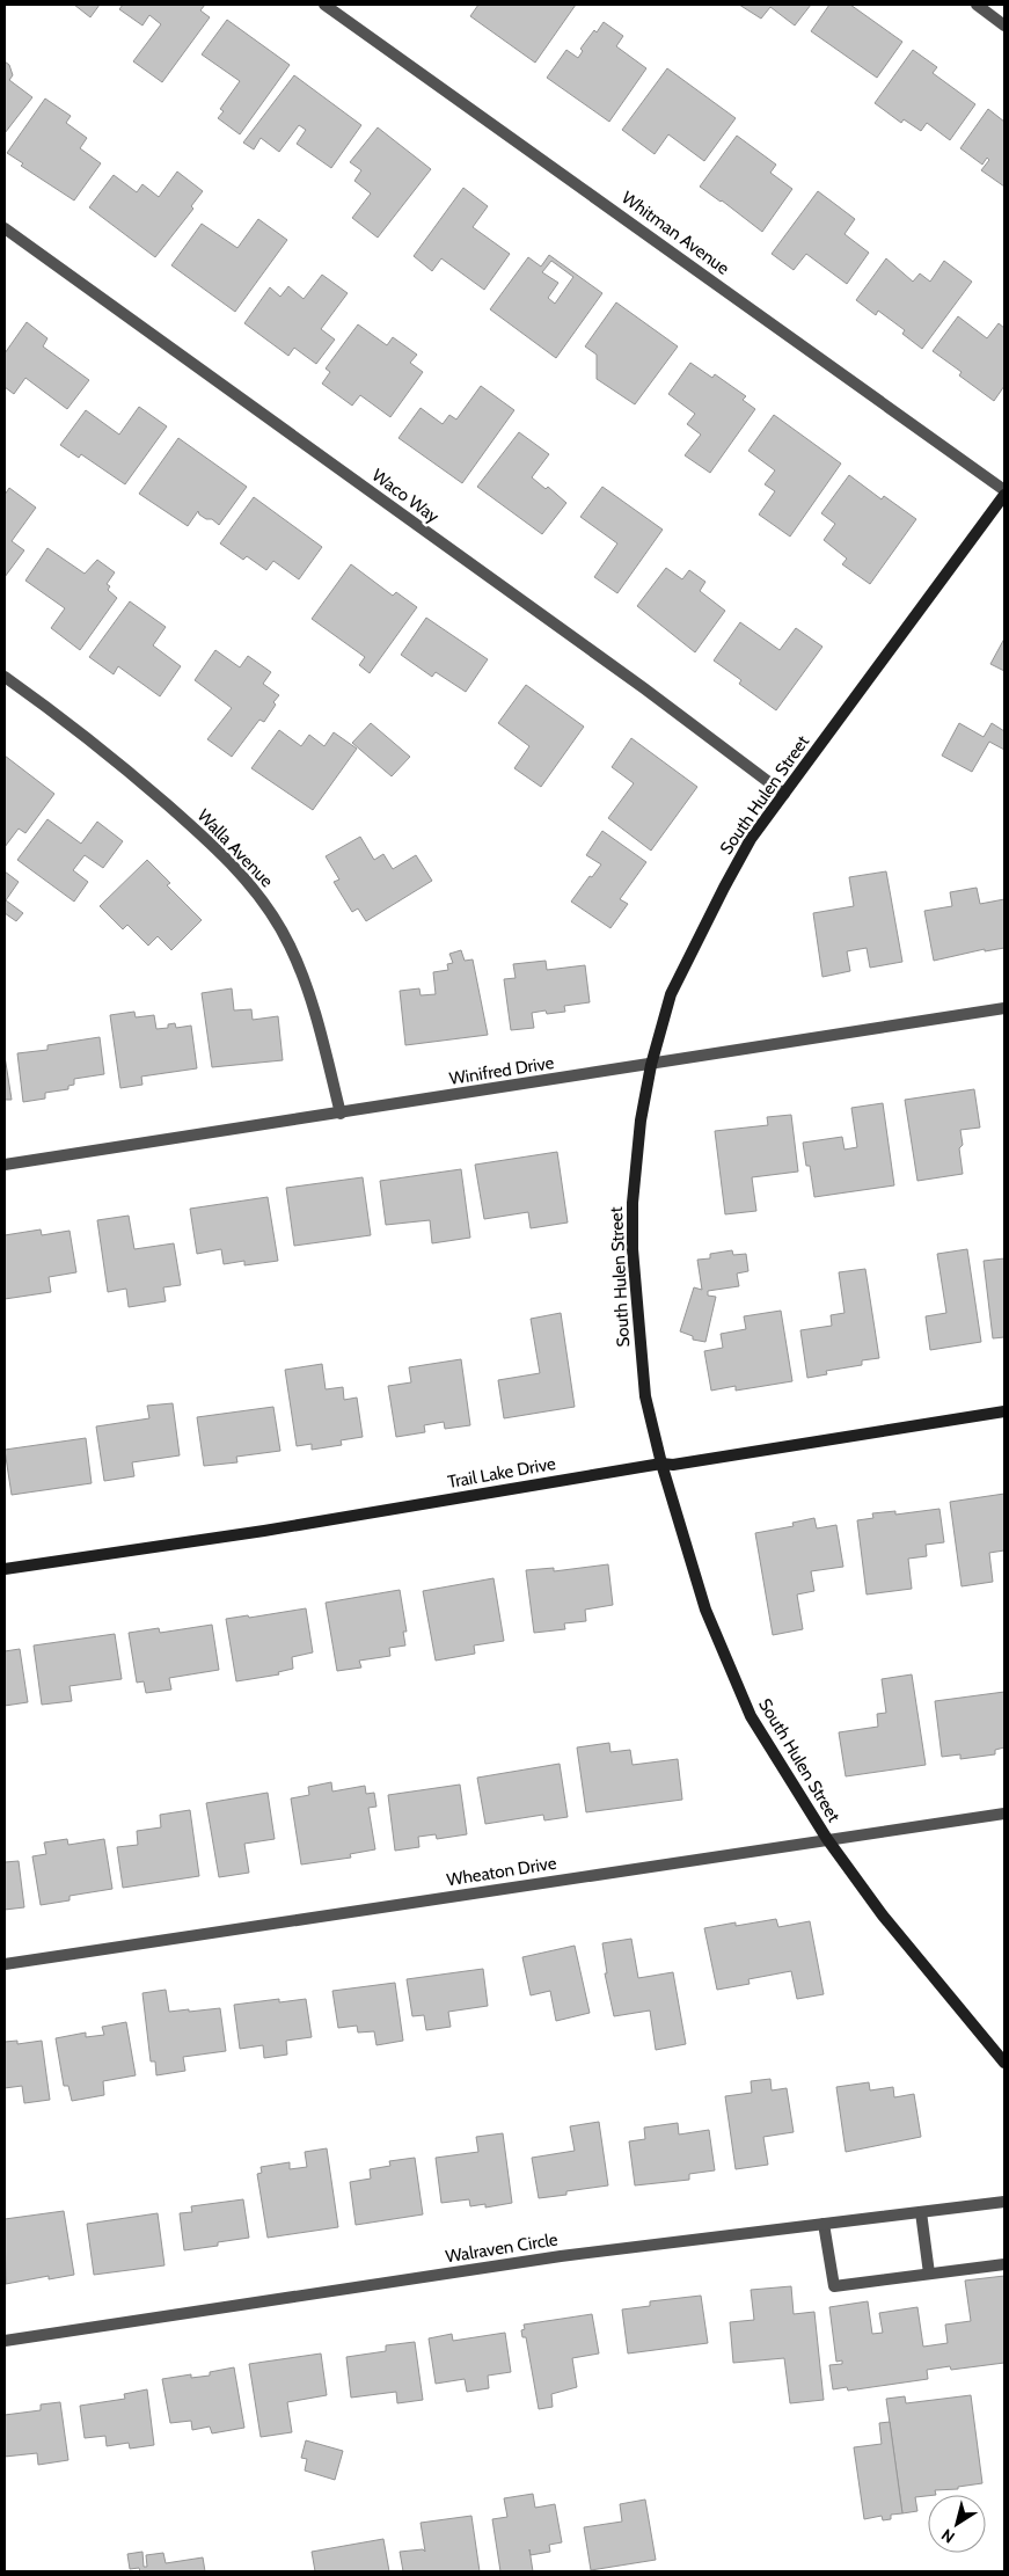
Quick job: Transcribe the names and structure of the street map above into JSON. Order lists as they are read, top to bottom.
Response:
{
  "streets": {
    "main road": ["South Hulen Street", "Trail Lake Drive"],
    "street": [
      "Whitman Avenue",
      "Waco Way",
      "Walla Avenue",
      "Winifred Drive",
      "Wheaton Drive",
      "Walraven Circle"
    ]
  },
  "crossings": [
    ["Whitman Avenue", "South Hulen Street"],
    ["Waco Way", "South Hulen Street"],
    ["South Hulen Street", "Winifred Drive"],
    ["South Hulen Street", "Trail Lake Drive"],
    ["South Hulen Street", "Wheaton Drive"],
    ["Walla Avenue", "Winifred Drive"]
  ],
  "north": "bottom left"
}
